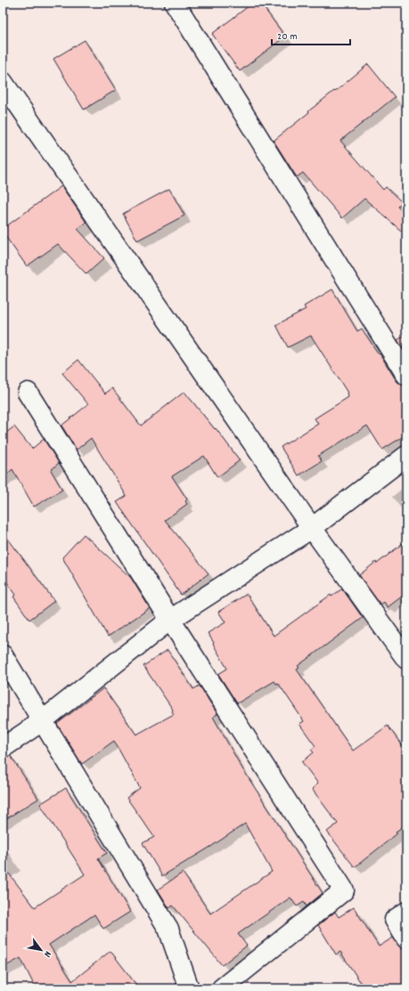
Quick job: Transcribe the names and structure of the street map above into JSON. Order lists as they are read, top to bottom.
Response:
{
  "scale_bar": "20 m",
  "north": "bottom right"
}
